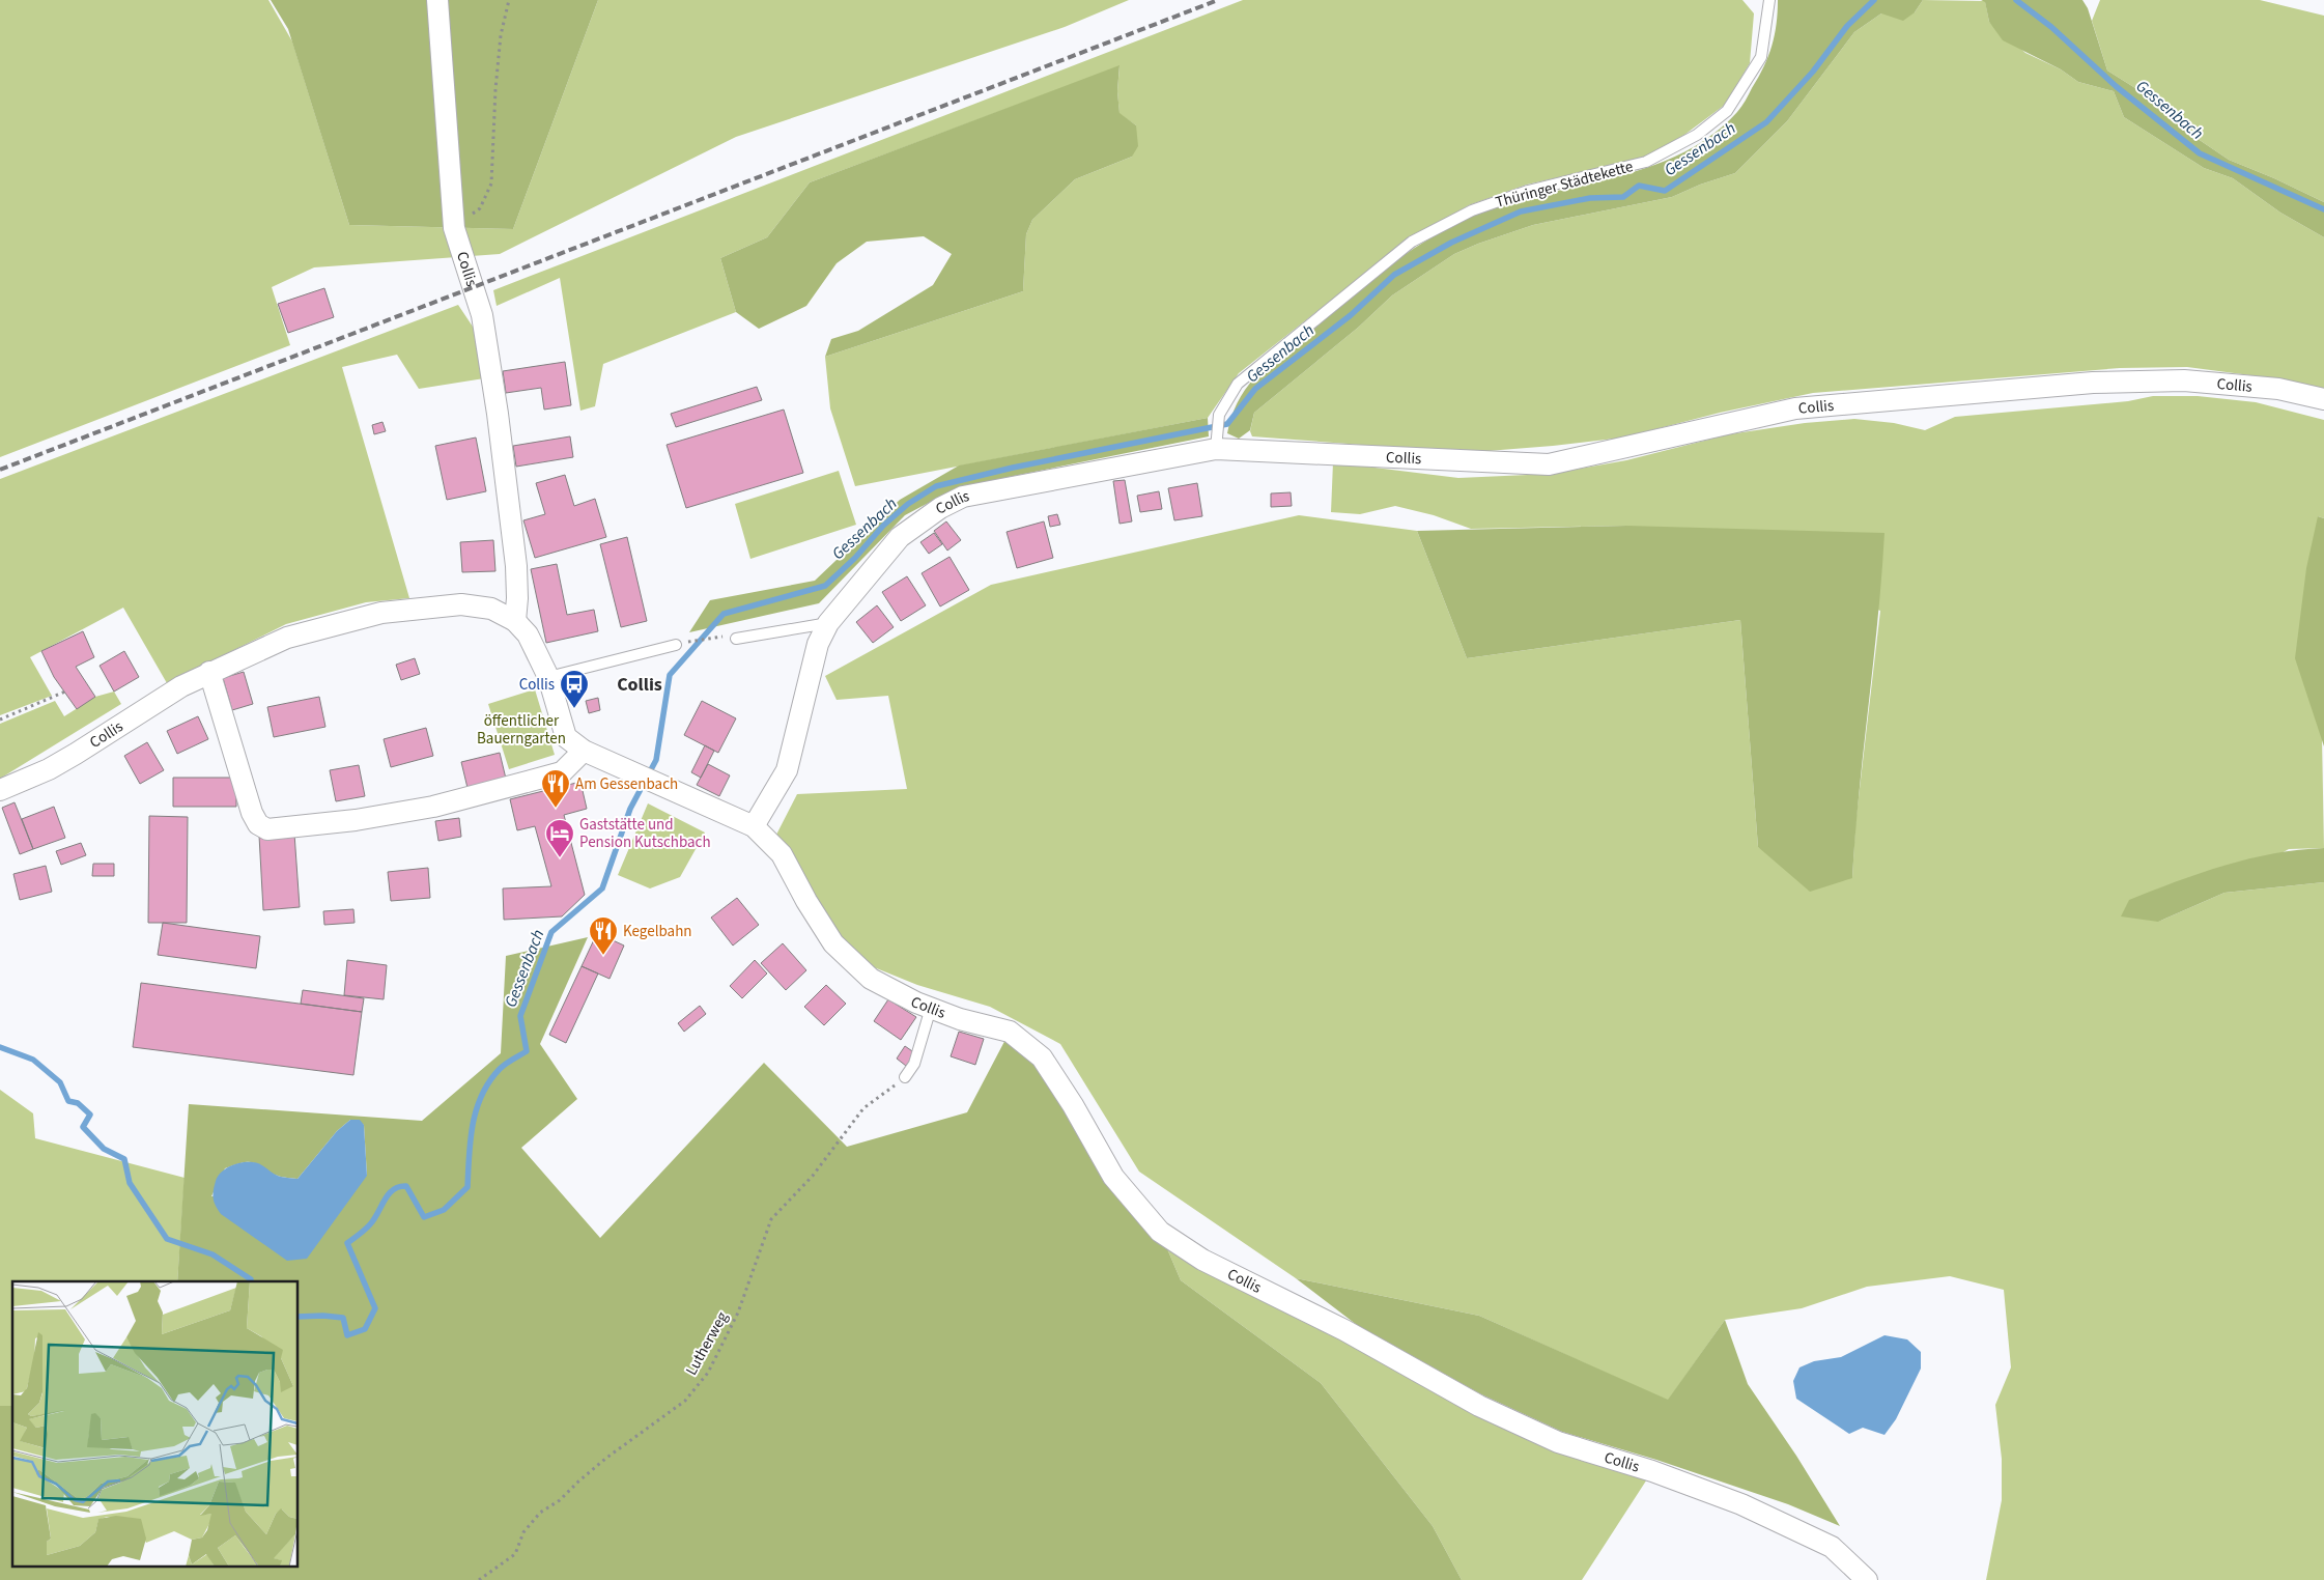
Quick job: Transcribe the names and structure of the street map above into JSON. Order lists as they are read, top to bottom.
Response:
{
  "streets": {
    "street": ["Collis"],
    "lane": ["Thüringer Städtekette"],
    "path": ["Lutherweg"]
  },
  "crossings": [
    ["Thüringer Städtekette", "Collis"]
  ],
  "districts": ["Collis"],
  "water": ["Gessenbach"],
  "parks": ["öffentlicher Bauerngarten"],
  "places": {
    "bus stop": ["Collis"],
    "restaurant": ["Am Gessenbach", "Kegelbahn"],
    "hotel": ["Gaststätte und Pension Kutschbach"]
  }
}
